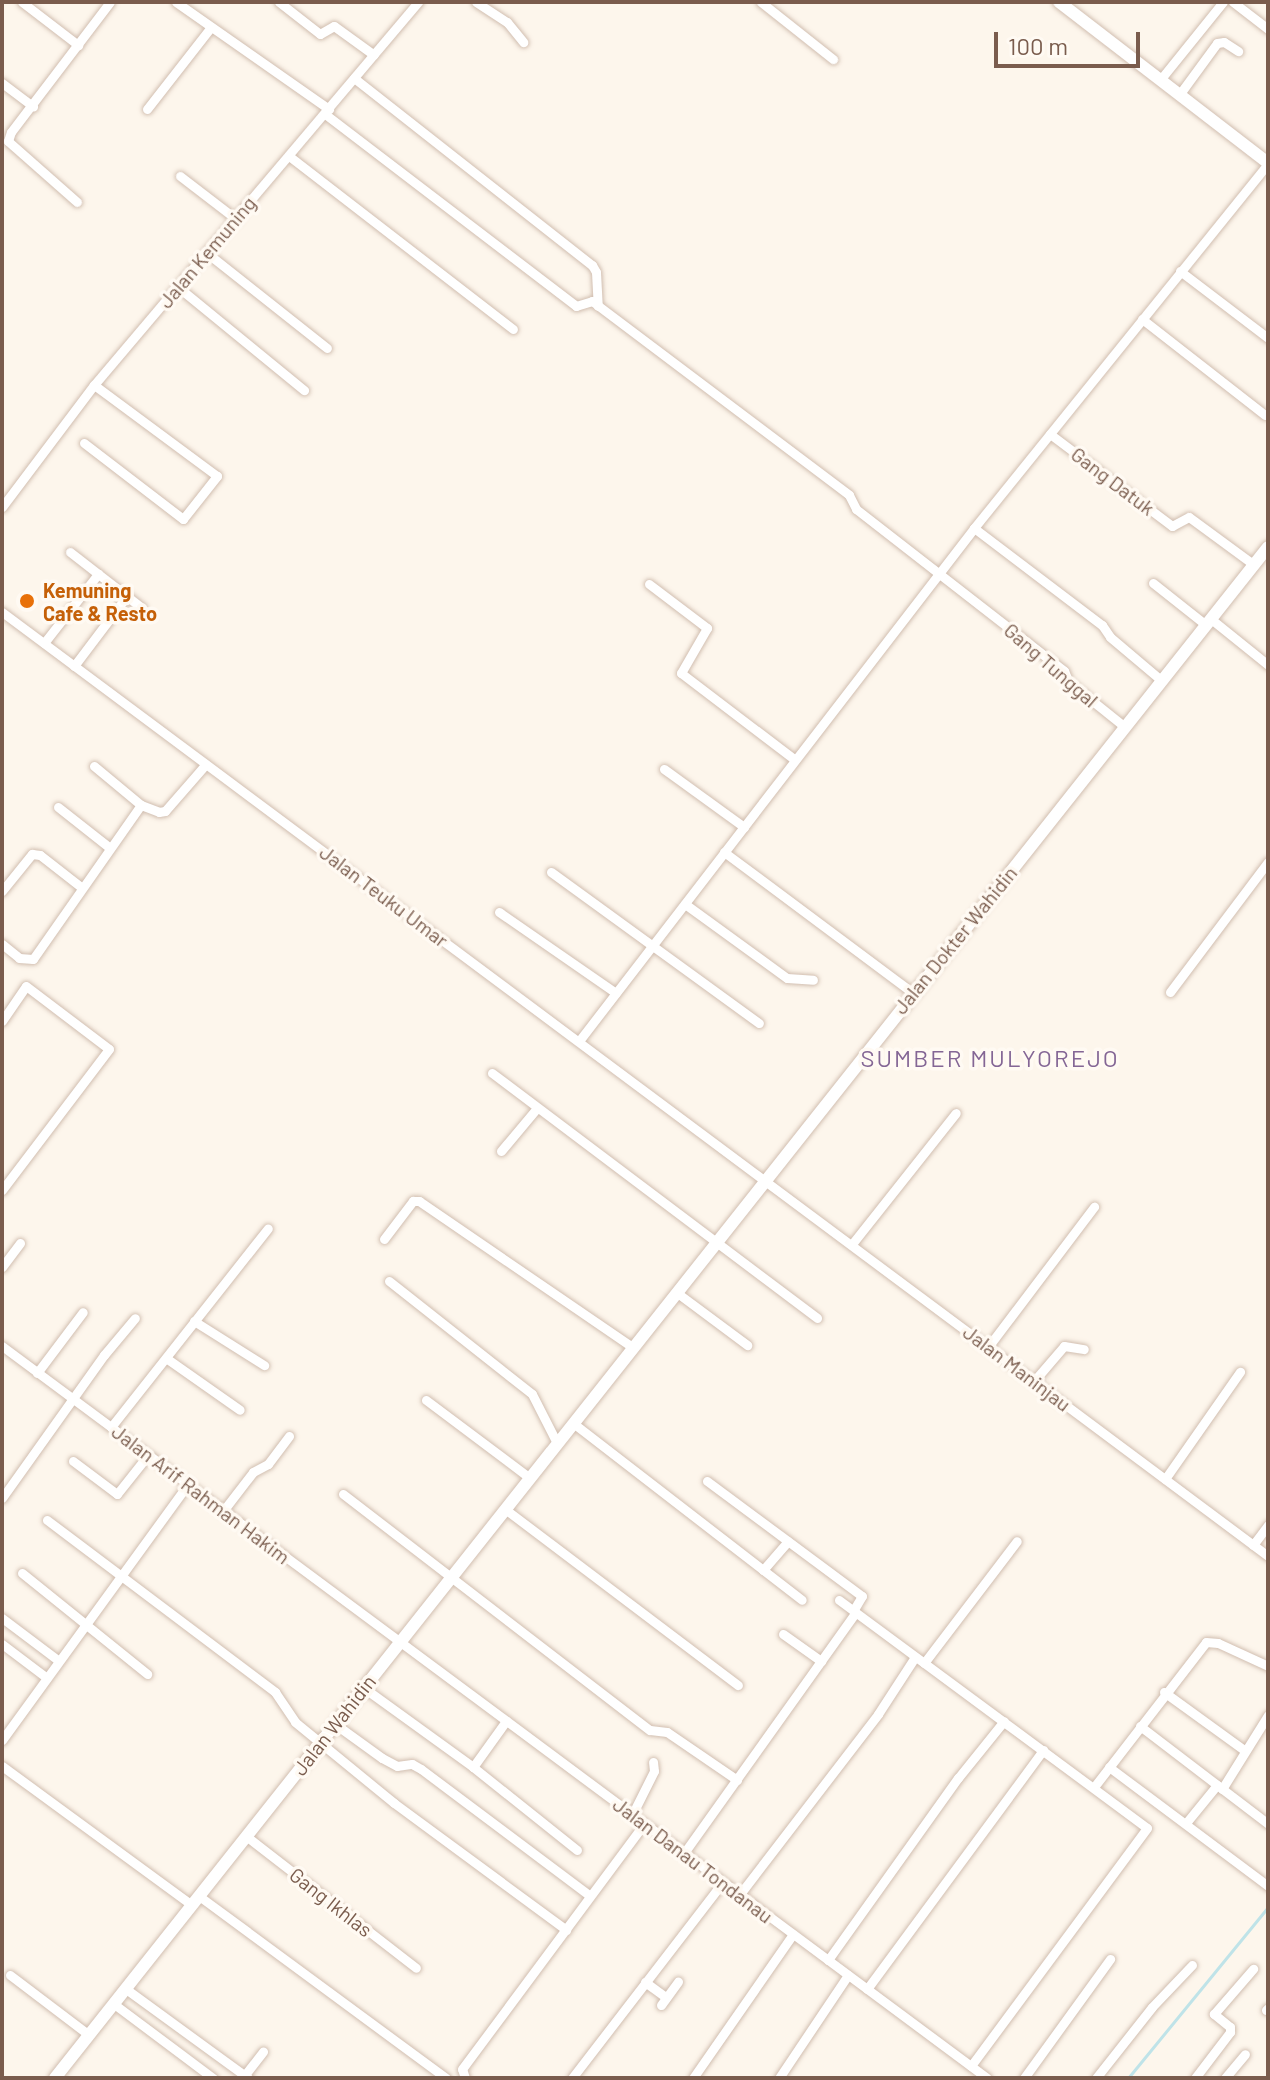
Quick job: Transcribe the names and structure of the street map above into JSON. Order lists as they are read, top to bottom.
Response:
{
  "streets": {
    "street": [
      "Jalan Kemuning",
      "Gang Datuk",
      "Gang Tunggal",
      "Jalan Teuku Umar",
      "Jalan Dokter Wahidin",
      "Jalan Maninjau",
      "Jalan Arif Rahman Hakim",
      "Jalan Wahidin",
      "Jalan Danau Tondanau",
      "Gang Ikhlas"
    ]
  },
  "crossings": [
    ["Gang Datuk", "Jalan Dokter Wahidin"],
    ["Gang Tunggal", "Jalan Dokter Wahidin"],
    ["Jalan Teuku Umar", "Jalan Dokter Wahidin"],
    ["Jalan Teuku Umar", "Jalan Maninjau"],
    ["Jalan Dokter Wahidin", "Jalan Maninjau"],
    ["Jalan Dokter Wahidin", "Jalan Wahidin"],
    ["Jalan Arif Rahman Hakim", "Jalan Wahidin"],
    ["Jalan Arif Rahman Hakim", "Jalan Danau Tondanau"],
    ["Jalan Wahidin", "Jalan Danau Tondanau"],
    ["Jalan Wahidin", "Gang Ikhlas"]
  ],
  "districts": ["SUMBER MULYOREJO"],
  "places": ["Kemuning Cafe & Resto"],
  "scale_bar": "100 m"
}
